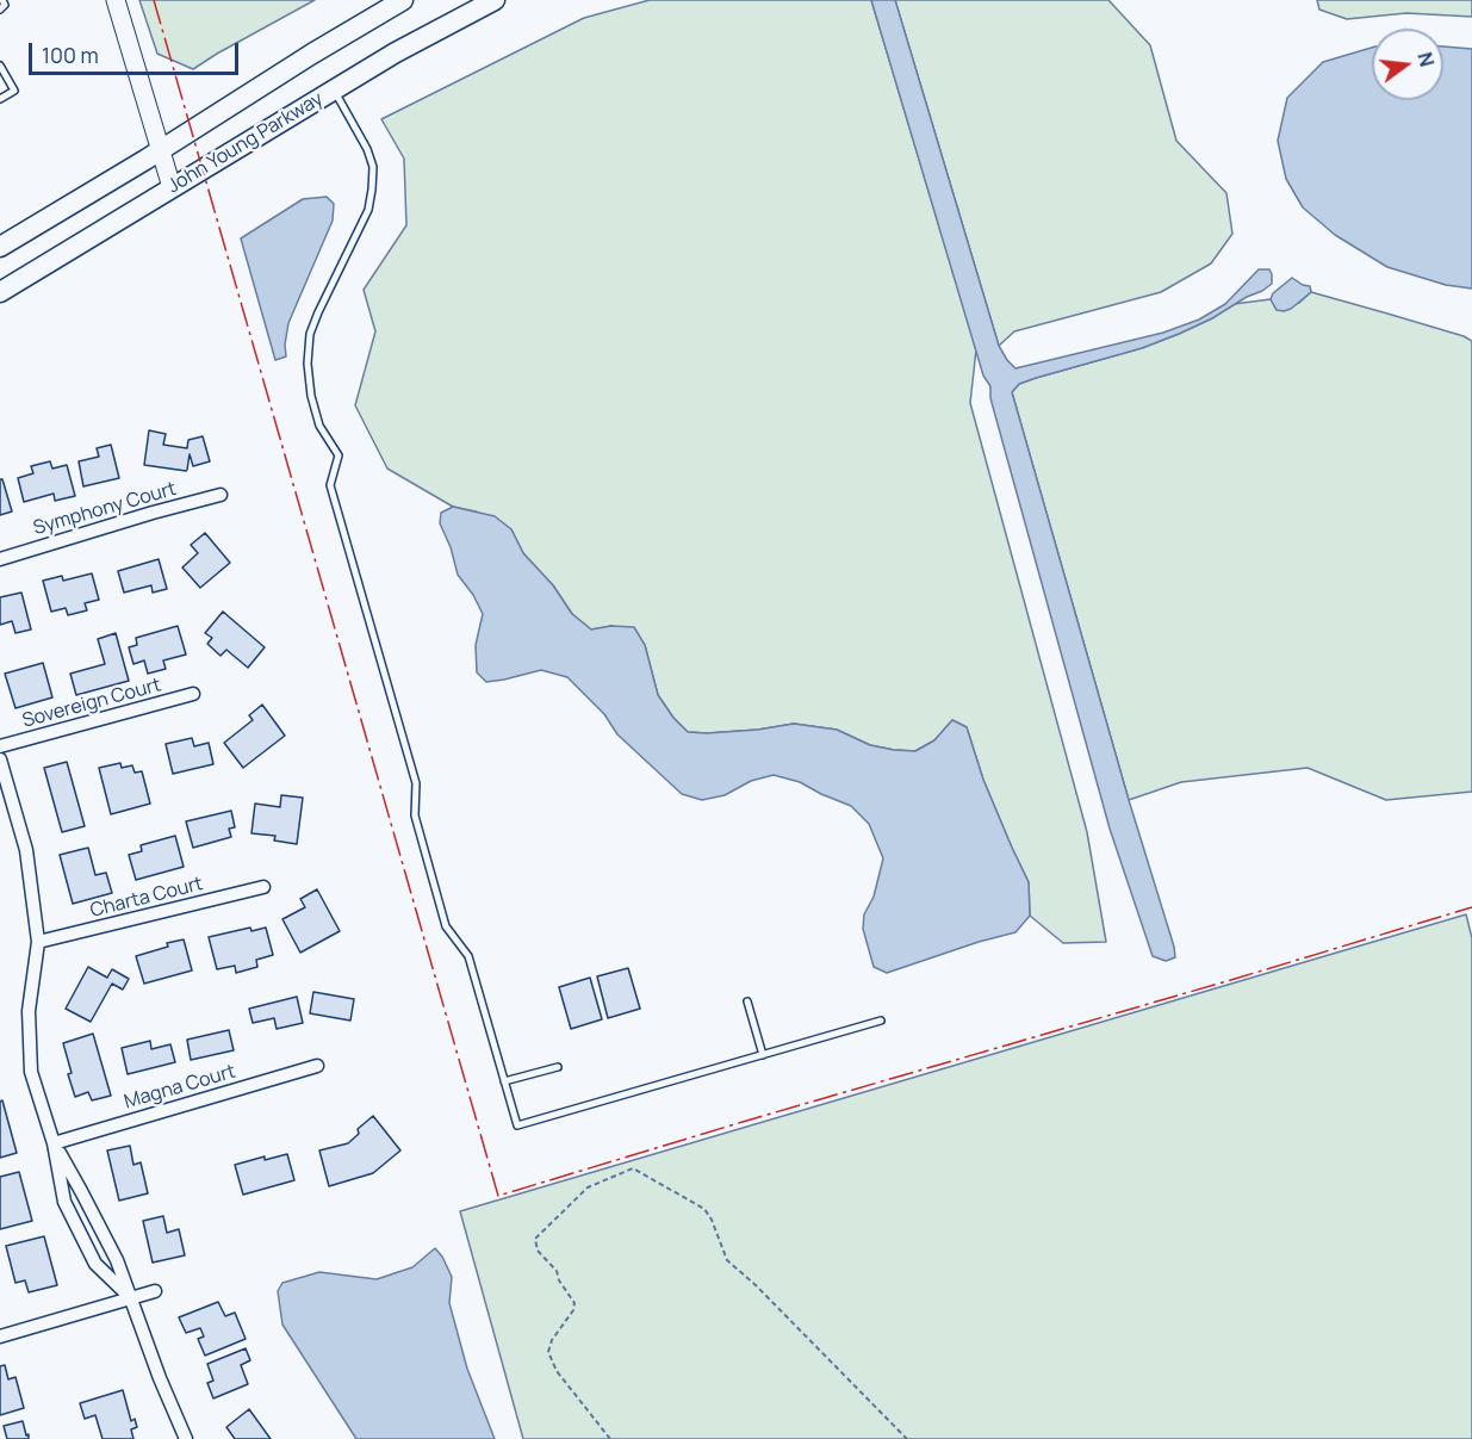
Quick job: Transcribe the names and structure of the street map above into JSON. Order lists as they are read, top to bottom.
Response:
{
  "streets": {
    "main road": ["John Young Parkway"],
    "street": [
      "Symphony Court",
      "Sovereign Court",
      "Charta Court",
      "Magna Court"
    ]
  },
  "scale_bar": "100 m",
  "north": "right"
}
